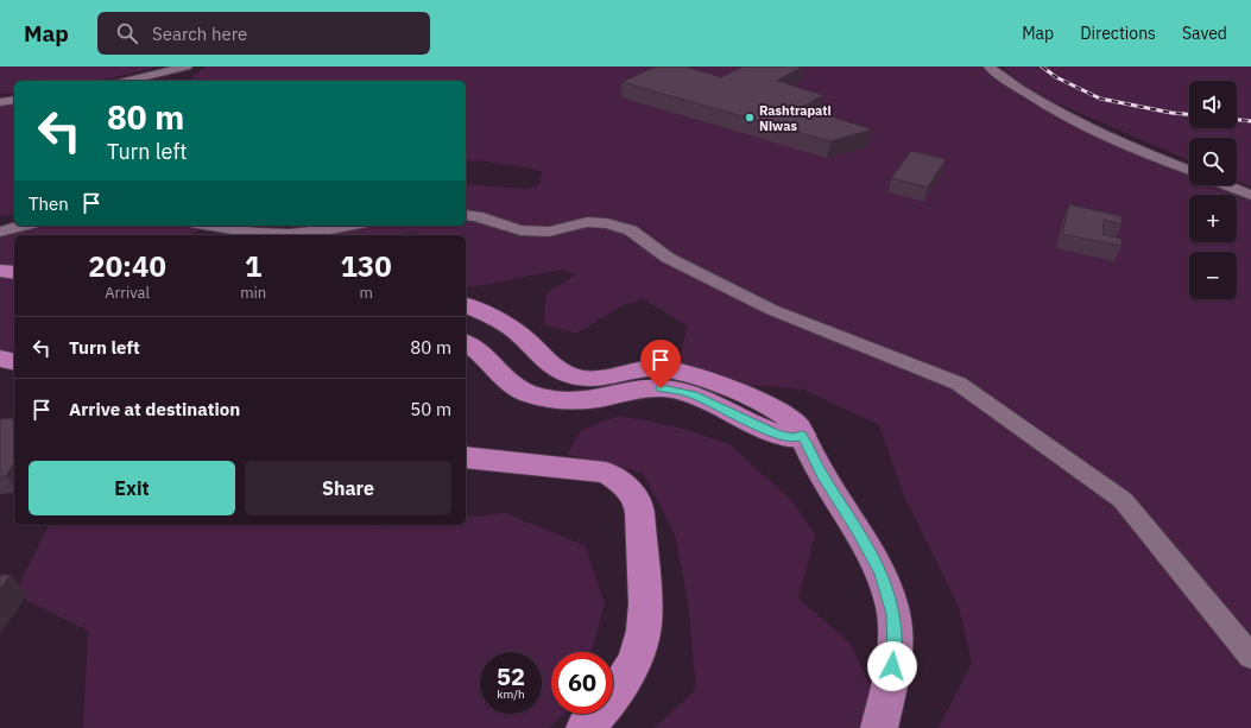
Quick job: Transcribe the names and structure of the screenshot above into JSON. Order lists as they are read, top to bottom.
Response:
{
  "places": ["Rashtrapati Niwas"],
  "page": {
    "header": "Map",
    "search": "Search here",
    "nav": ["Map", "Directions", "Saved"],
    "map_buttons": ["+", "−"],
    "turn": ["80 m", "Turn left"],
    "then": "Then",
    "eta": [
      "20:40",
      "Arrival",
      "1",
      "min",
      "130",
      "m"
    ],
    "list": [
      {
        "name": "Turn left",
        "value": "80 m"
      },
      {
        "name": "Arrive at destination",
        "value": "50 m"
      }
    ],
    "buttons": ["Exit", "Share"],
    "speed": "52 km/h",
    "limit": "60"
  }
}
